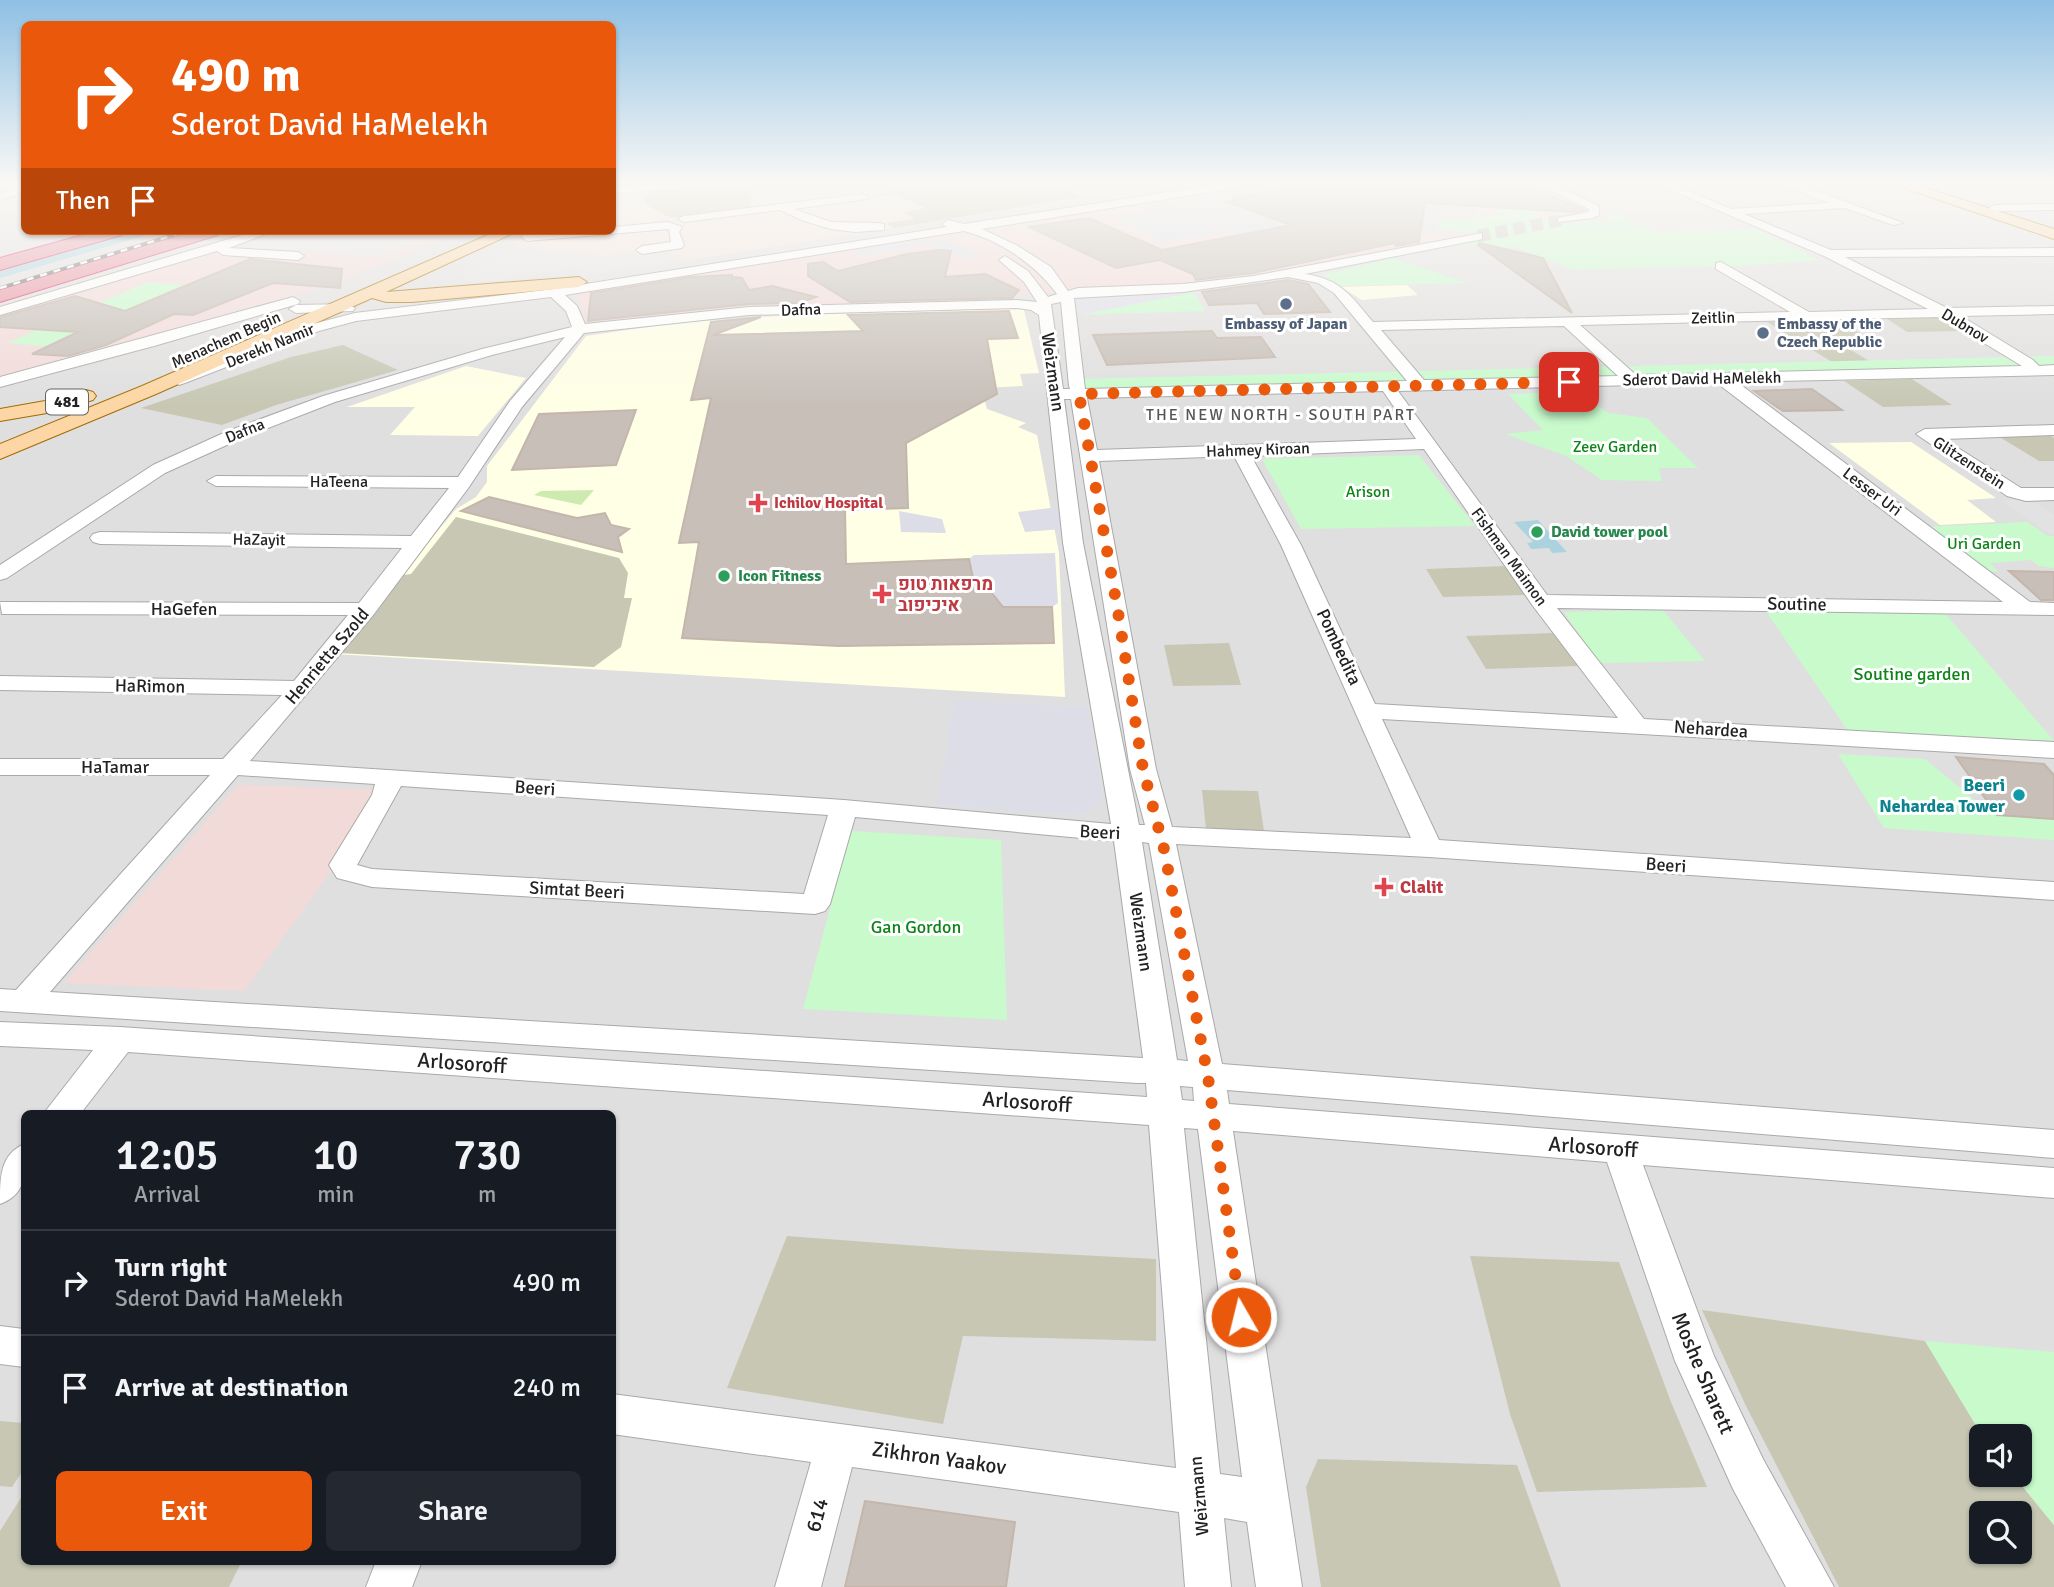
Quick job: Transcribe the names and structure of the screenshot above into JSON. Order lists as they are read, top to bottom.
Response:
{
  "streets": {
    "main road": ["Menachem Begin", "Derekh Namir"],
    "street": [
      "Dafna",
      "Zeitlin",
      "Dubnov",
      "Weizmann",
      "Sderot David HaMelekh",
      "Hahmey Kiroan",
      "Glitzenstein",
      "HaTeena",
      "Lesser Uri",
      "HaZayit",
      "Fishman Maimon",
      "Soutine",
      "HaGefen",
      "Pombedita",
      "Henrietta Szold",
      "HaRimon",
      "Nehardea",
      "HaTamar",
      "Beeri",
      "Simtat Beeri",
      "Arlosoroff",
      "Moshe Sharett",
      "Zikhron Yaakov",
      "614"
    ]
  },
  "crossings": [
    ["Dafna", "Weizmann"],
    ["Dafna", "Henrietta Szold"],
    ["Zeitlin", "Dubnov"],
    ["Dubnov", "Sderot David HaMelekh"],
    ["Menachem Begin", "Derekh Namir"],
    ["Weizmann", "Sderot David HaMelekh"],
    ["Weizmann", "Hahmey Kiroan"],
    ["Weizmann", "Beeri"],
    ["Weizmann", "Arlosoroff"],
    ["Weizmann", "Zikhron Yaakov"],
    ["Sderot David HaMelekh", "Lesser Uri"],
    ["Sderot David HaMelekh", "Fishman Maimon"],
    ["Hahmey Kiroan", "Fishman Maimon"],
    ["Hahmey Kiroan", "Pombedita"],
    ["HaTeena", "Henrietta Szold"],
    ["Lesser Uri", "Soutine"],
    ["HaZayit", "Henrietta Szold"],
    ["Fishman Maimon", "Soutine"],
    ["Fishman Maimon", "Nehardea"],
    ["HaGefen", "Henrietta Szold"],
    ["Pombedita", "Nehardea"],
    ["Pombedita", "Beeri"],
    ["Henrietta Szold", "HaRimon"],
    ["Henrietta Szold", "HaTamar"],
    ["Henrietta Szold", "Beeri"],
    ["Henrietta Szold", "Arlosoroff"],
    ["HaTamar", "Beeri"],
    ["Beeri", "Simtat Beeri"],
    ["Arlosoroff", "Moshe Sharett"],
    ["Zikhron Yaakov", "614"]
  ],
  "districts": ["THE NEW NORTH - SOUTH PART"],
  "parks": [
    "Zeev Garden",
    "Arison",
    "Uri Garden",
    "Soutine garden",
    "Gan Gordon"
  ],
  "places": {
    "other": [
      "Embassy of Japan",
      "Embassy of the Czech Republic",
      "David tower pool",
      "Icon Fitness",
      "Beeri Nehardea Tower"
    ],
    "health": ["Ichilov Hospital", "מרפאות טופ איכיפוב", "Clalit"]
  },
  "page": {
    "turn": ["490 m", "Sderot David HaMelekh"],
    "then": "Then",
    "eta": [
      "12:05",
      "Arrival",
      "10",
      "min",
      "730",
      "m"
    ],
    "list": [
      {
        "name": "Turn right",
        "note": "Sderot David HaMelekh",
        "value": "490 m"
      },
      {
        "name": "Arrive at destination",
        "value": "240 m"
      }
    ],
    "buttons": ["Exit", "Share"]
  }
}
